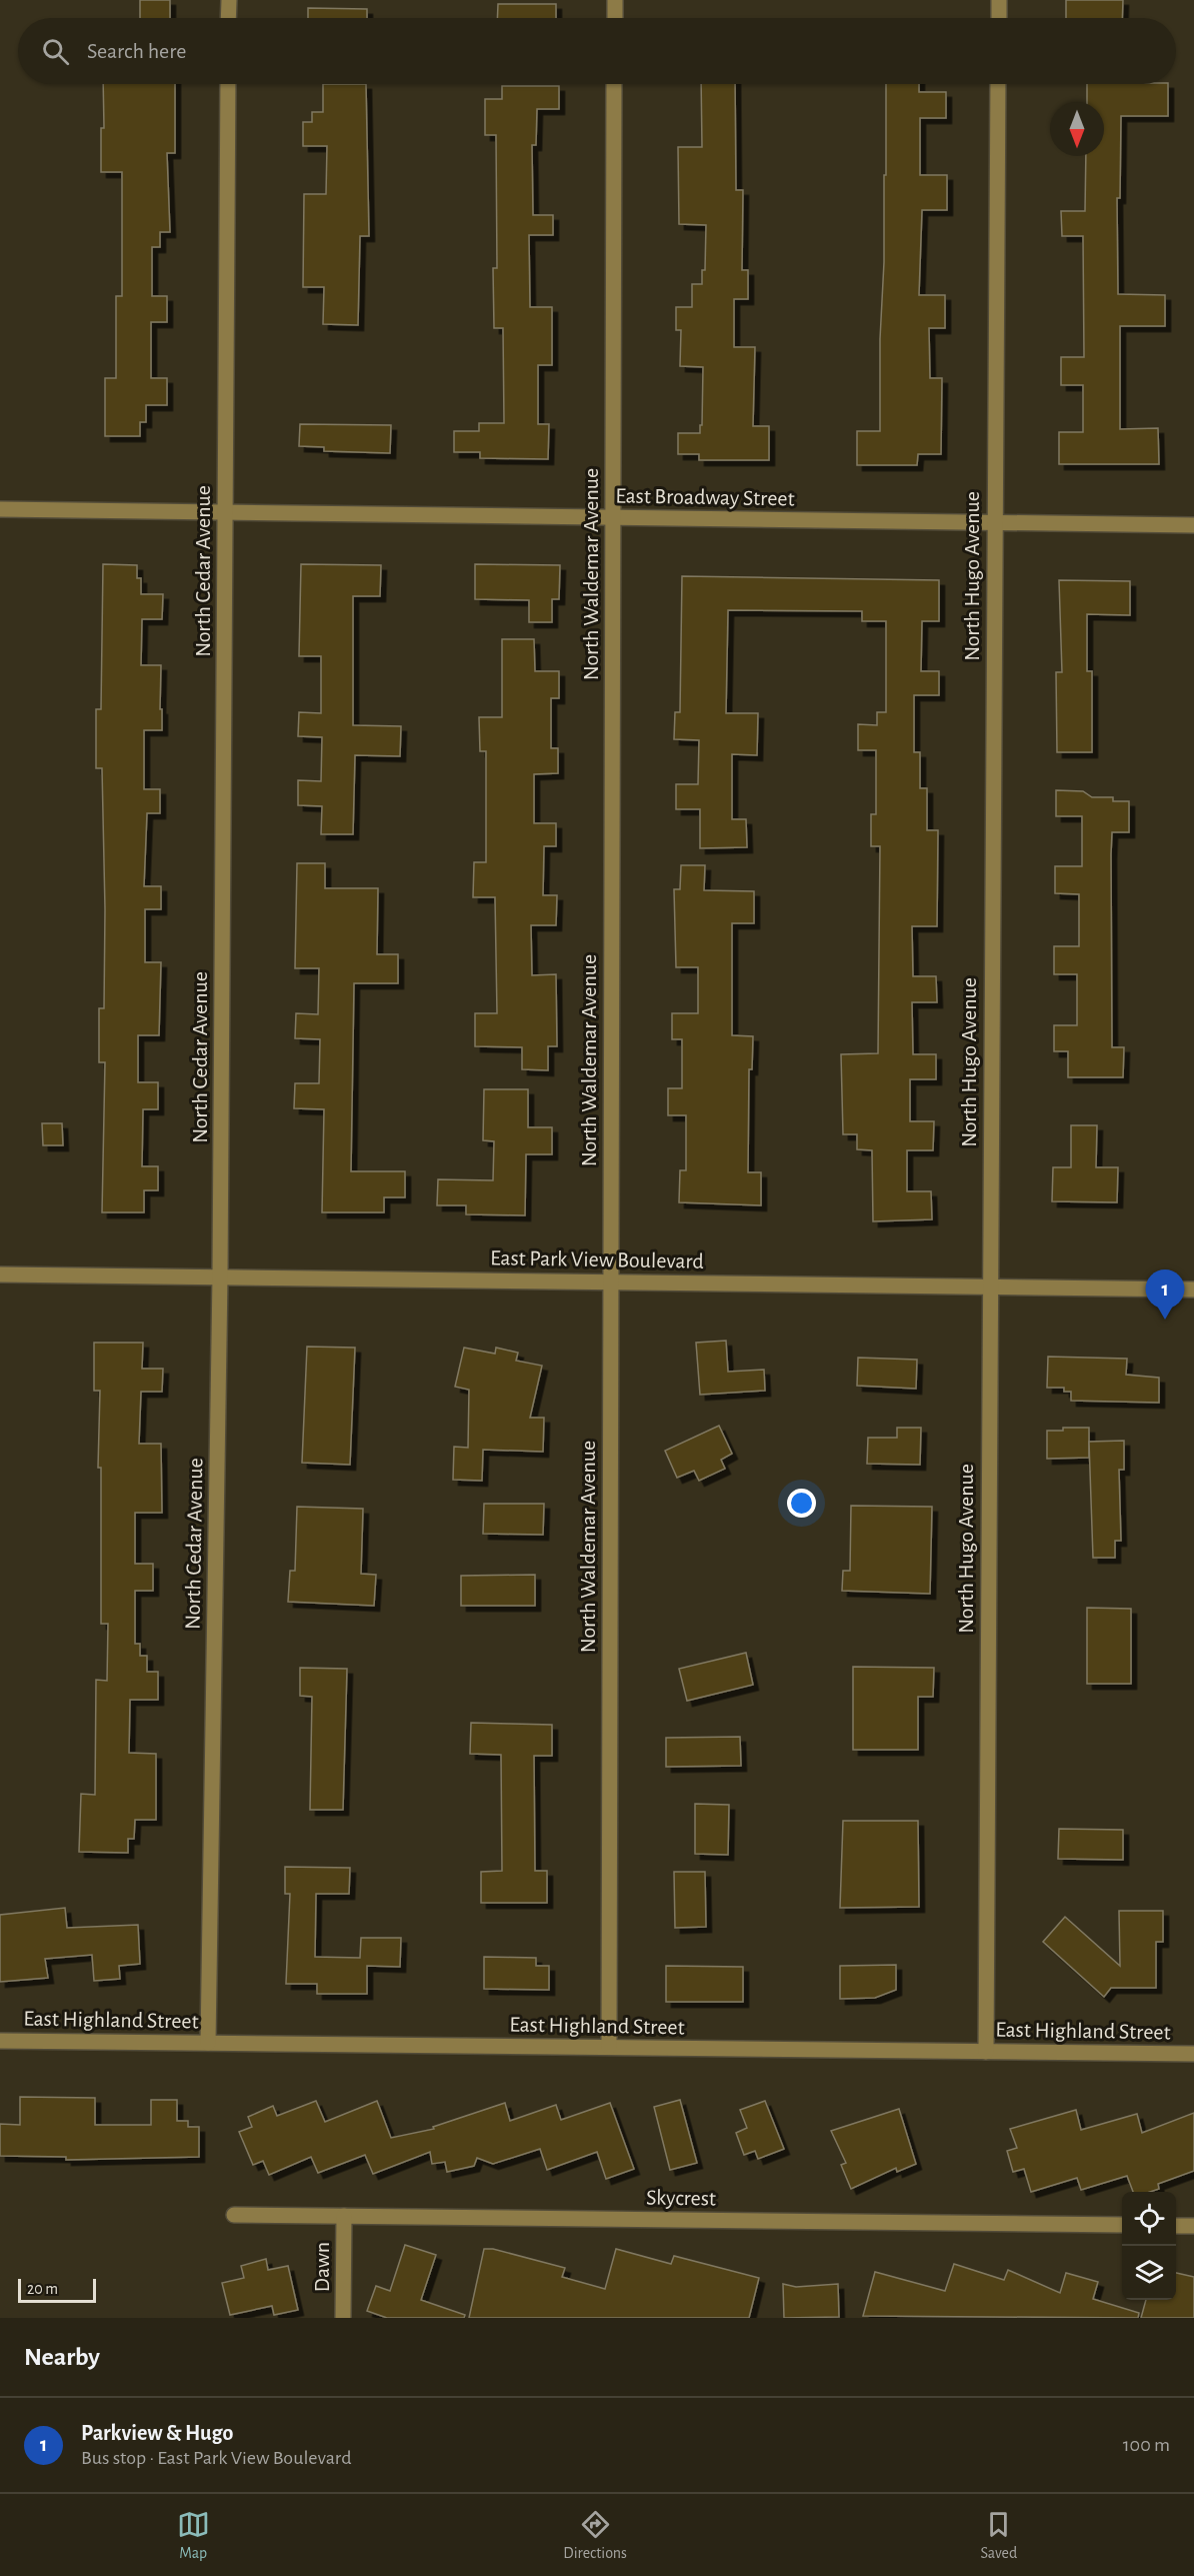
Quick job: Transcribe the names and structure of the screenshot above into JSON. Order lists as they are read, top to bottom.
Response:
{
  "streets": {
    "street": [
      "East Broadway Street",
      "North Cedar Avenue",
      "North Waldemar Avenue",
      "North Hugo Avenue",
      "East Park View Boulevard",
      "East Highland Street",
      "Skycrest",
      "Dawn"
    ]
  },
  "crossings": [
    ["East Broadway Street", "North Cedar Avenue"],
    ["East Broadway Street", "North Waldemar Avenue"],
    ["East Broadway Street", "North Hugo Avenue"],
    ["North Cedar Avenue", "East Park View Boulevard"],
    ["North Cedar Avenue", "East Highland Street"],
    ["North Waldemar Avenue", "East Park View Boulevard"],
    ["North Waldemar Avenue", "East Highland Street"],
    ["North Hugo Avenue", "East Park View Boulevard"],
    ["North Hugo Avenue", "East Highland Street"],
    ["Skycrest", "Dawn"]
  ],
  "scale_bar": "20 m",
  "north": "bottom",
  "page": {
    "search": "Search here",
    "pins": "1",
    "scale": "20 m",
    "heading": "Nearby",
    "list": [
      {
        "mark": "1",
        "name": "Parkview & Hugo",
        "note": "Bus stop · East Park View Boulevard",
        "value": "100 m"
      }
    ],
    "nav": ["Map", "Directions", "Saved"]
  }
}
